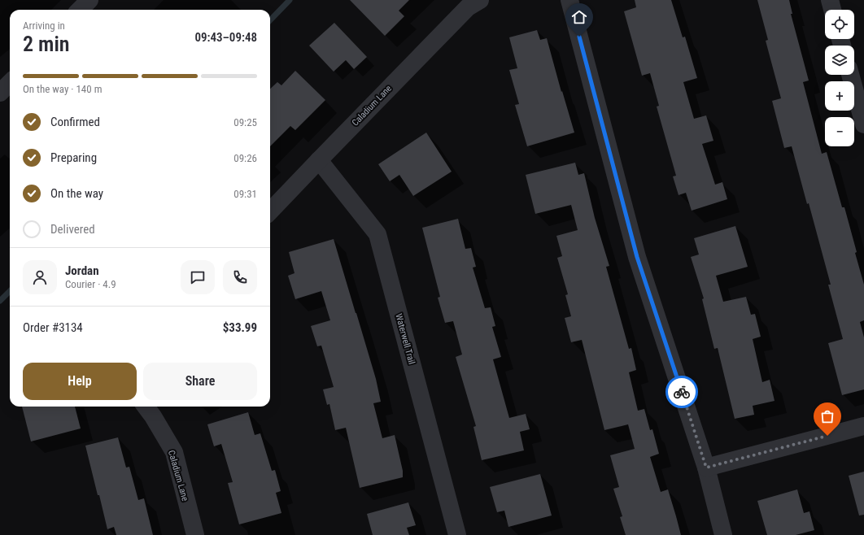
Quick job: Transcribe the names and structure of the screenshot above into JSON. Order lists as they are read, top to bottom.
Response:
{
  "streets": {
    "street": ["Caladium Lane", "Waterwell Trail"]
  },
  "crossings": [
    ["Caladium Lane", "Waterwell Trail"]
  ],
  "page": {
    "map_buttons": ["+", "−"],
    "heading": ["2 min", "Arriving in", "09:43–09:48"],
    "panel": [
      "Jordan",
      "Courier · 4.9",
      "Order #3134",
      "$33.99"
    ],
    "bar": "On the way · 140 m",
    "list": [
      ["Confirmed", "09:25"],
      ["Preparing", "09:26"],
      ["On the way", "09:31"],
      "Delivered"
    ],
    "buttons": ["Help", "Share"]
  }
}
